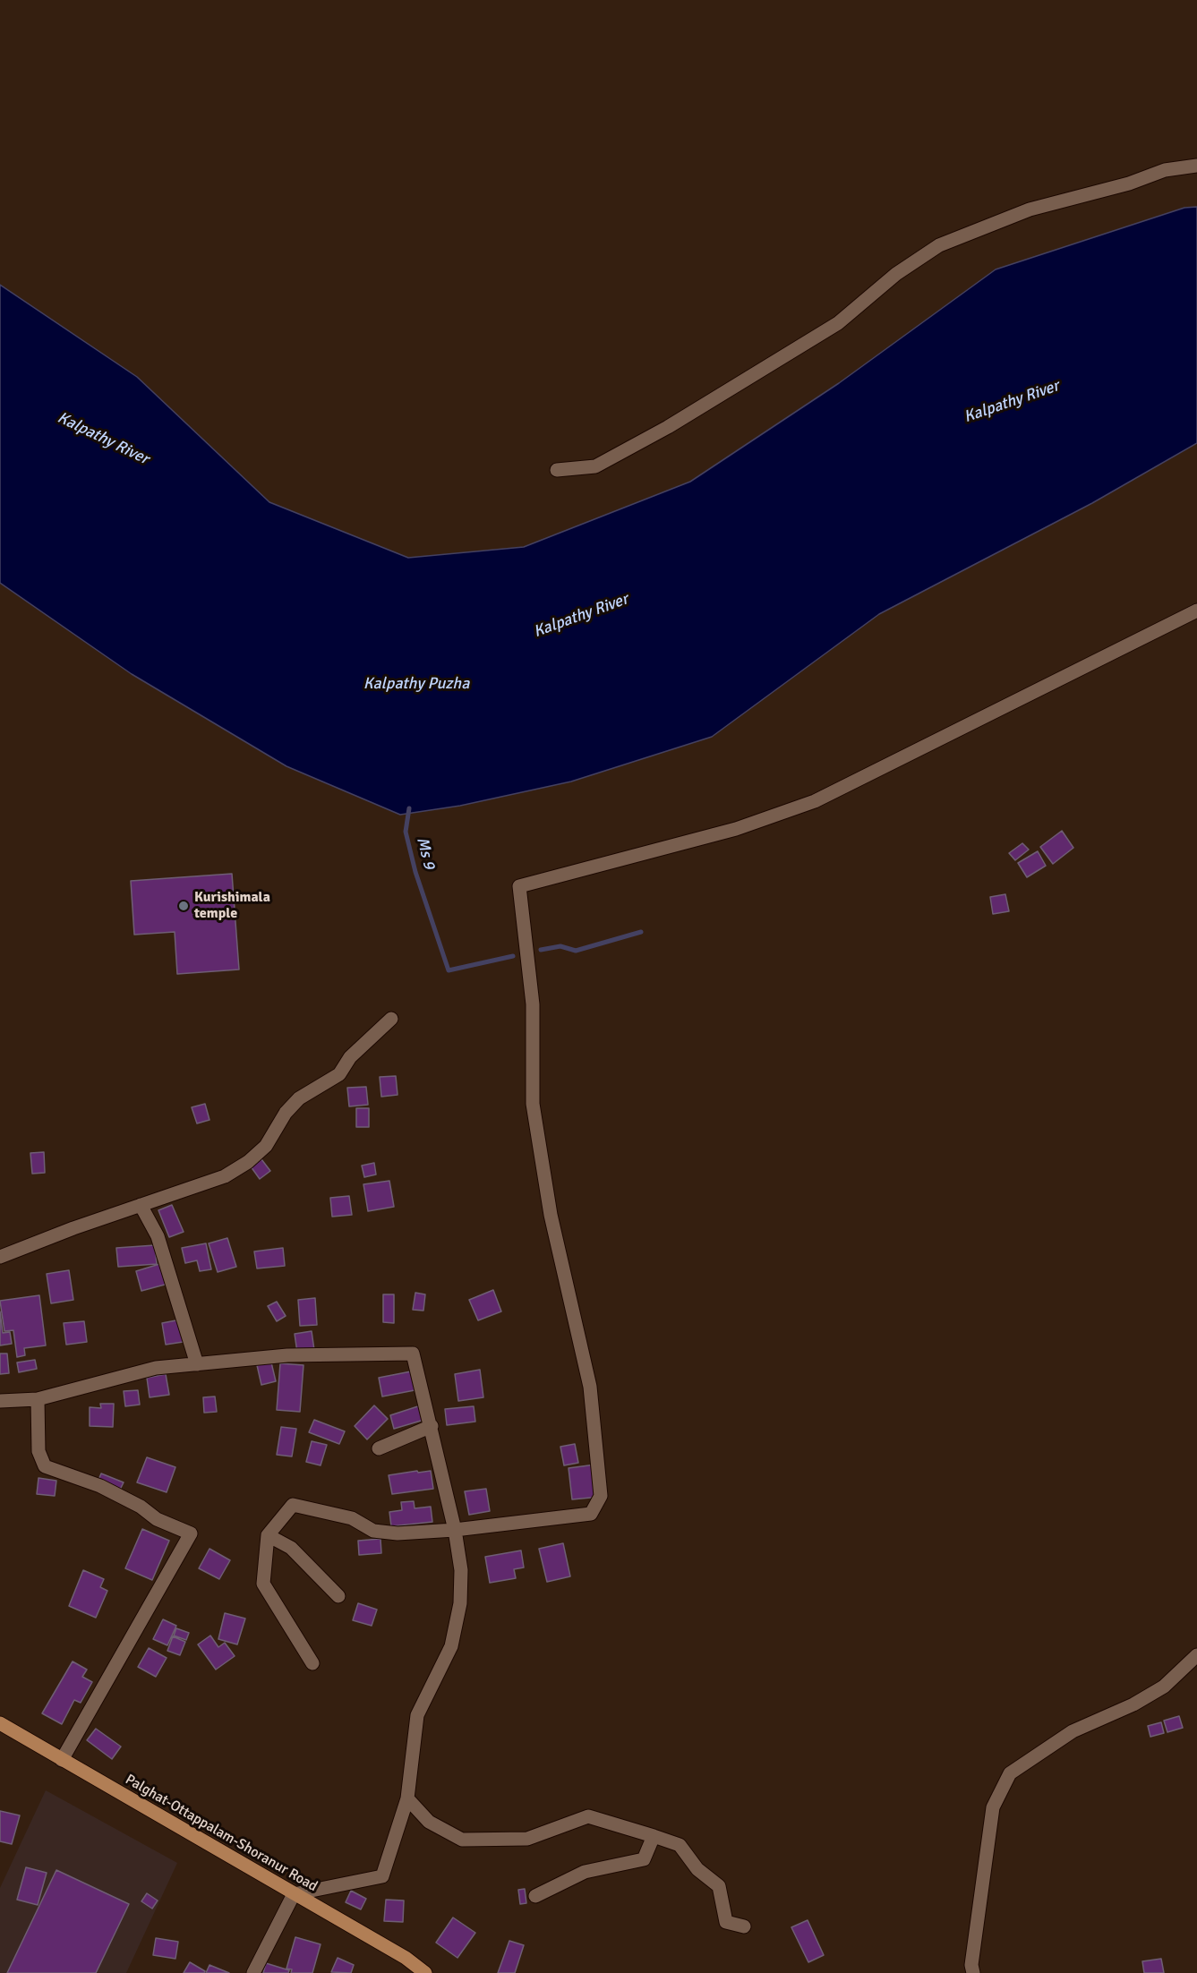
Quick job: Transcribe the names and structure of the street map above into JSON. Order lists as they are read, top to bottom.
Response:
{
  "streets": {
    "main road": ["Palghat-Ottappalam-Shoranur Road"]
  },
  "water": ["Kalpathy River", "Kalpathy Puzha", "Ms 9"],
  "places": ["Kurishimala temple"]
}
